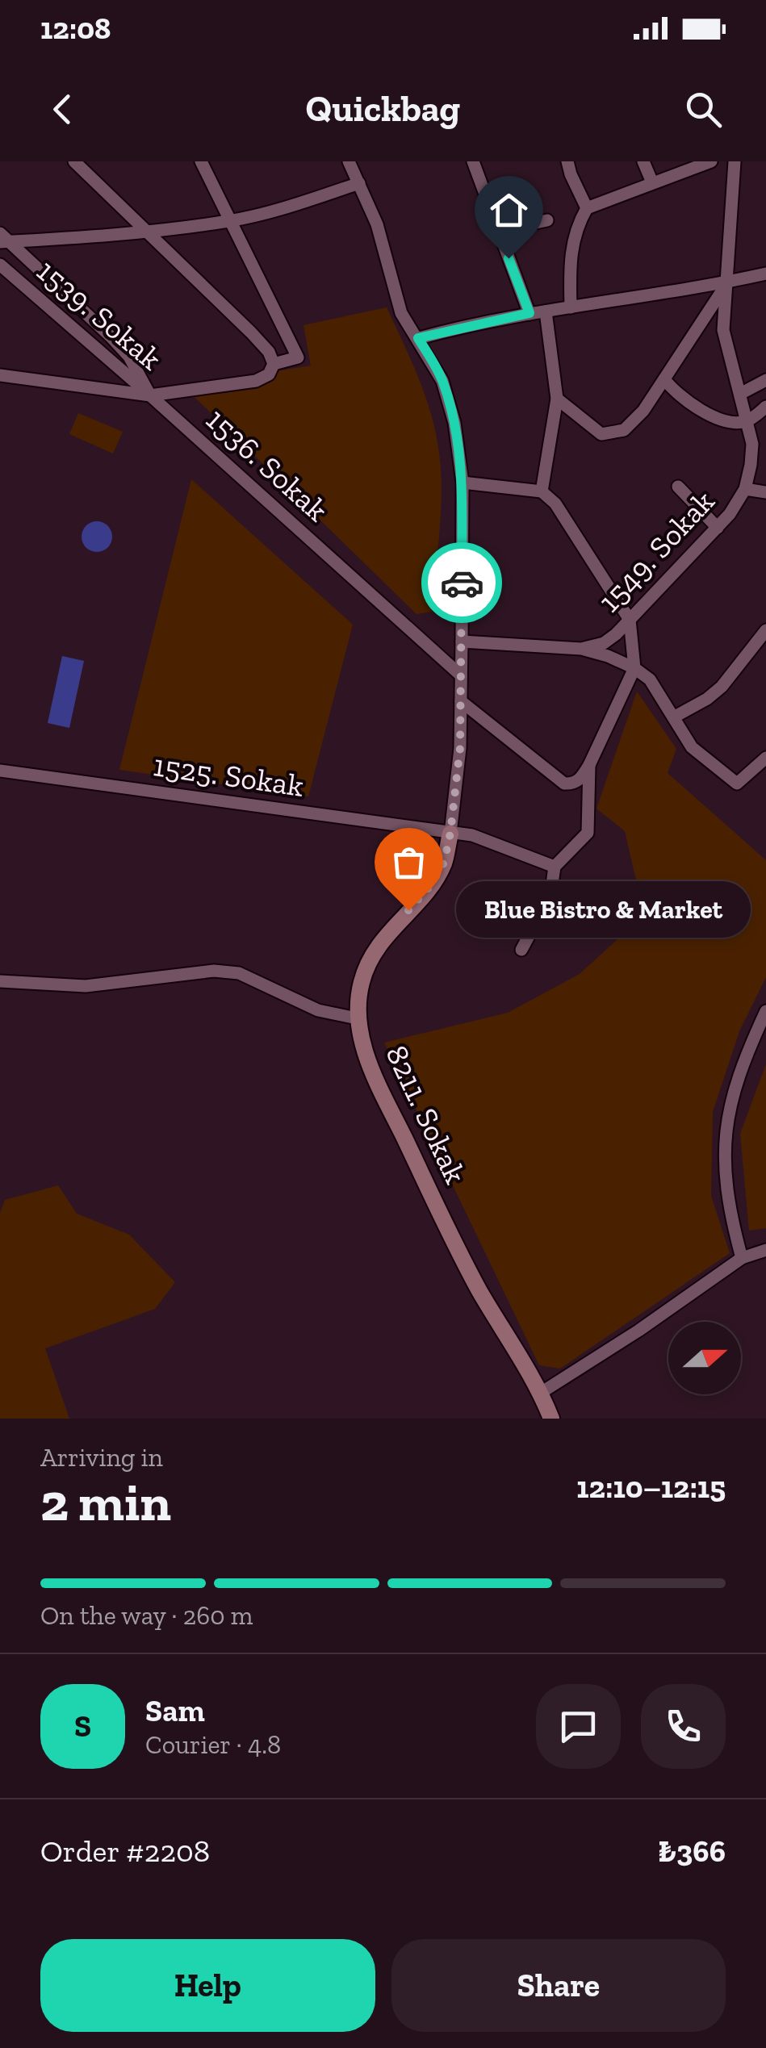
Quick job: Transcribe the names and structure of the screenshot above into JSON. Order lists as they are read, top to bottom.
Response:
{
  "streets": {
    "street": [
      "1539. Sokak",
      "1536. Sokak",
      "1549. Sokak",
      "1525. Sokak",
      "8211. Sokak"
    ]
  },
  "crossings": [
    ["1539. Sokak", "1536. Sokak"],
    ["1525. Sokak", "8211. Sokak"]
  ],
  "places": ["Blue Bistro & Market"],
  "north": "right",
  "page": {
    "status": "12:08",
    "header": "Quickbag",
    "bubble": "Blue Bistro & Market",
    "heading": ["2 min", "Arriving in", "12:10–12:15"],
    "panel": [
      "Sam",
      "Courier · 4.8",
      "Order #2208",
      "₺366"
    ],
    "bar": "On the way · 260 m",
    "round": "S",
    "buttons": ["Help", "Share"]
  }
}
